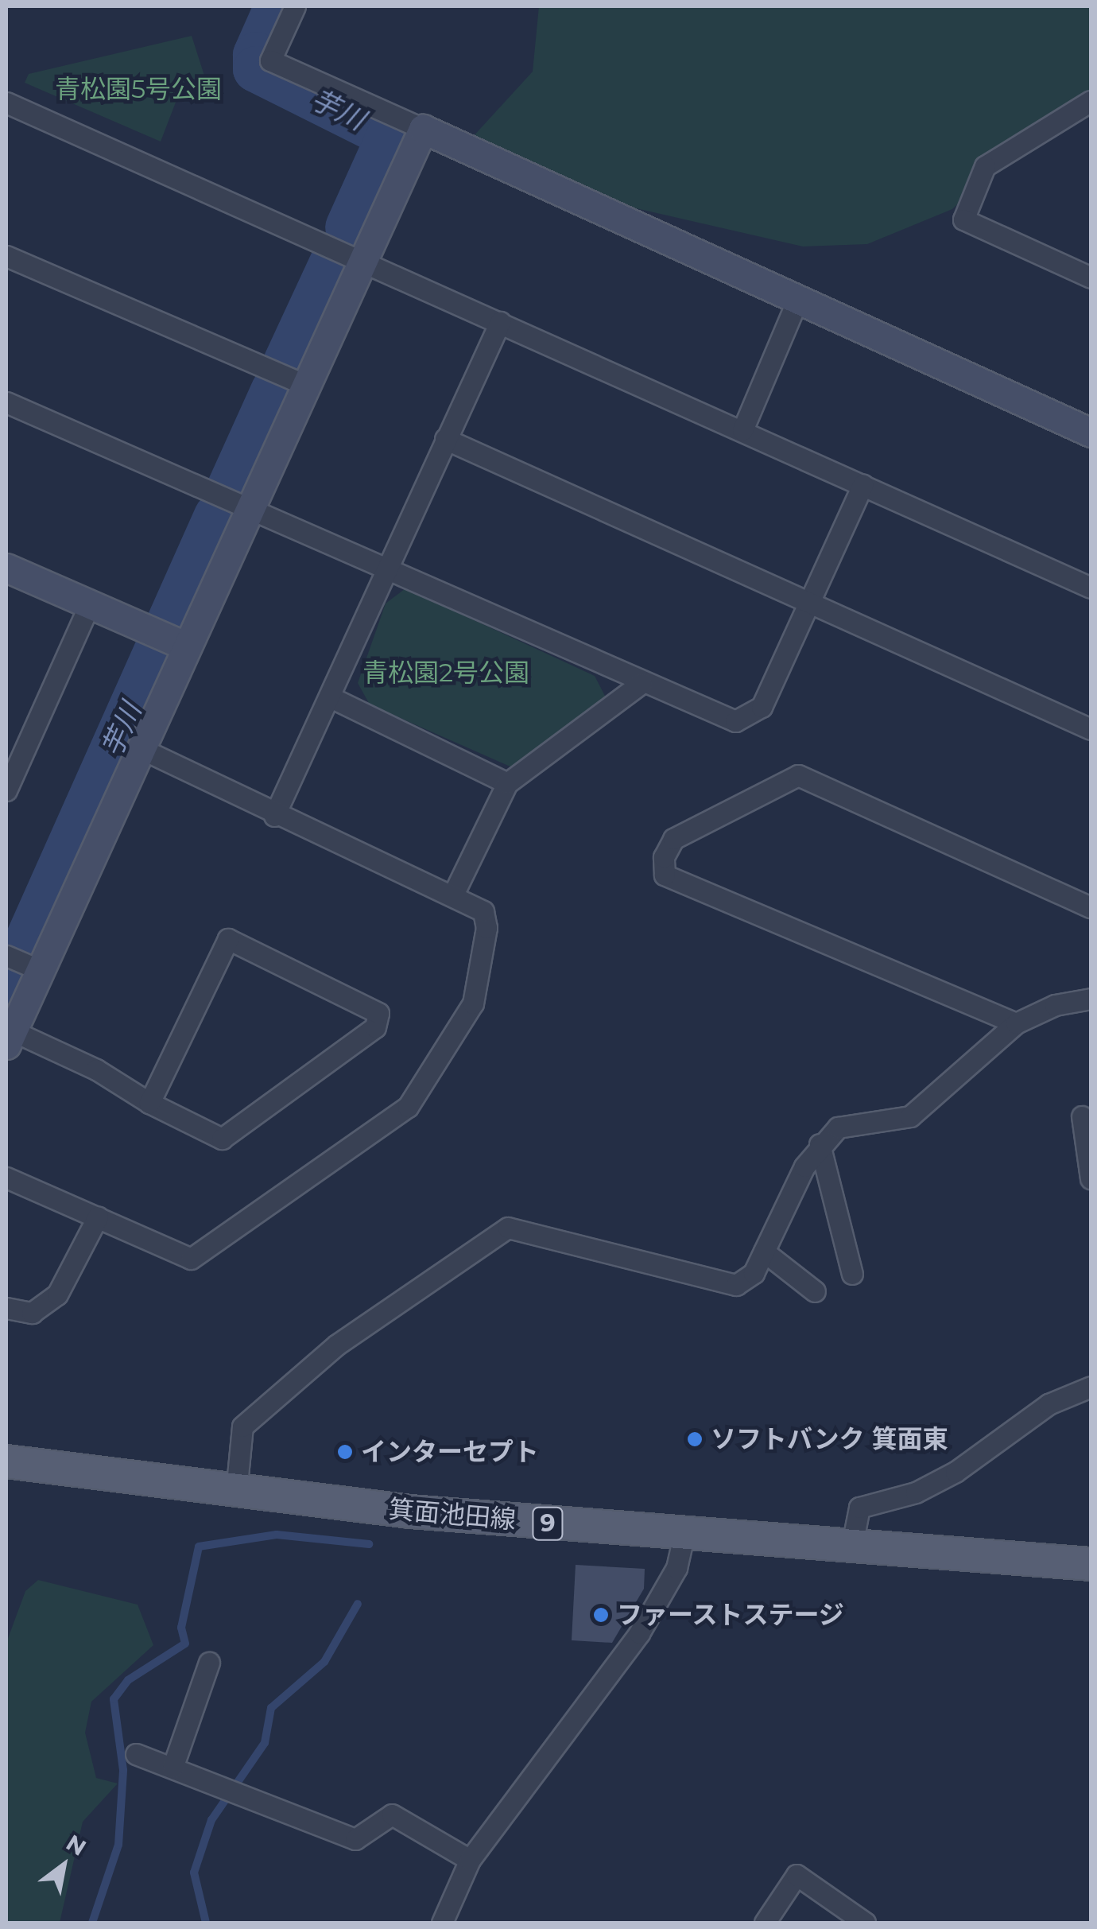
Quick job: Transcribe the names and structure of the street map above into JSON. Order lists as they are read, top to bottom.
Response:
{
  "streets": {
    "main road": ["箕面池田線", "9"]
  },
  "water": ["芋川"],
  "parks": ["青松園5号公園", "青松園2号公園"],
  "places": ["ソフトバンク 箕面東", "インターセプト", "ファーストステージ"],
  "north": "top right"
}
